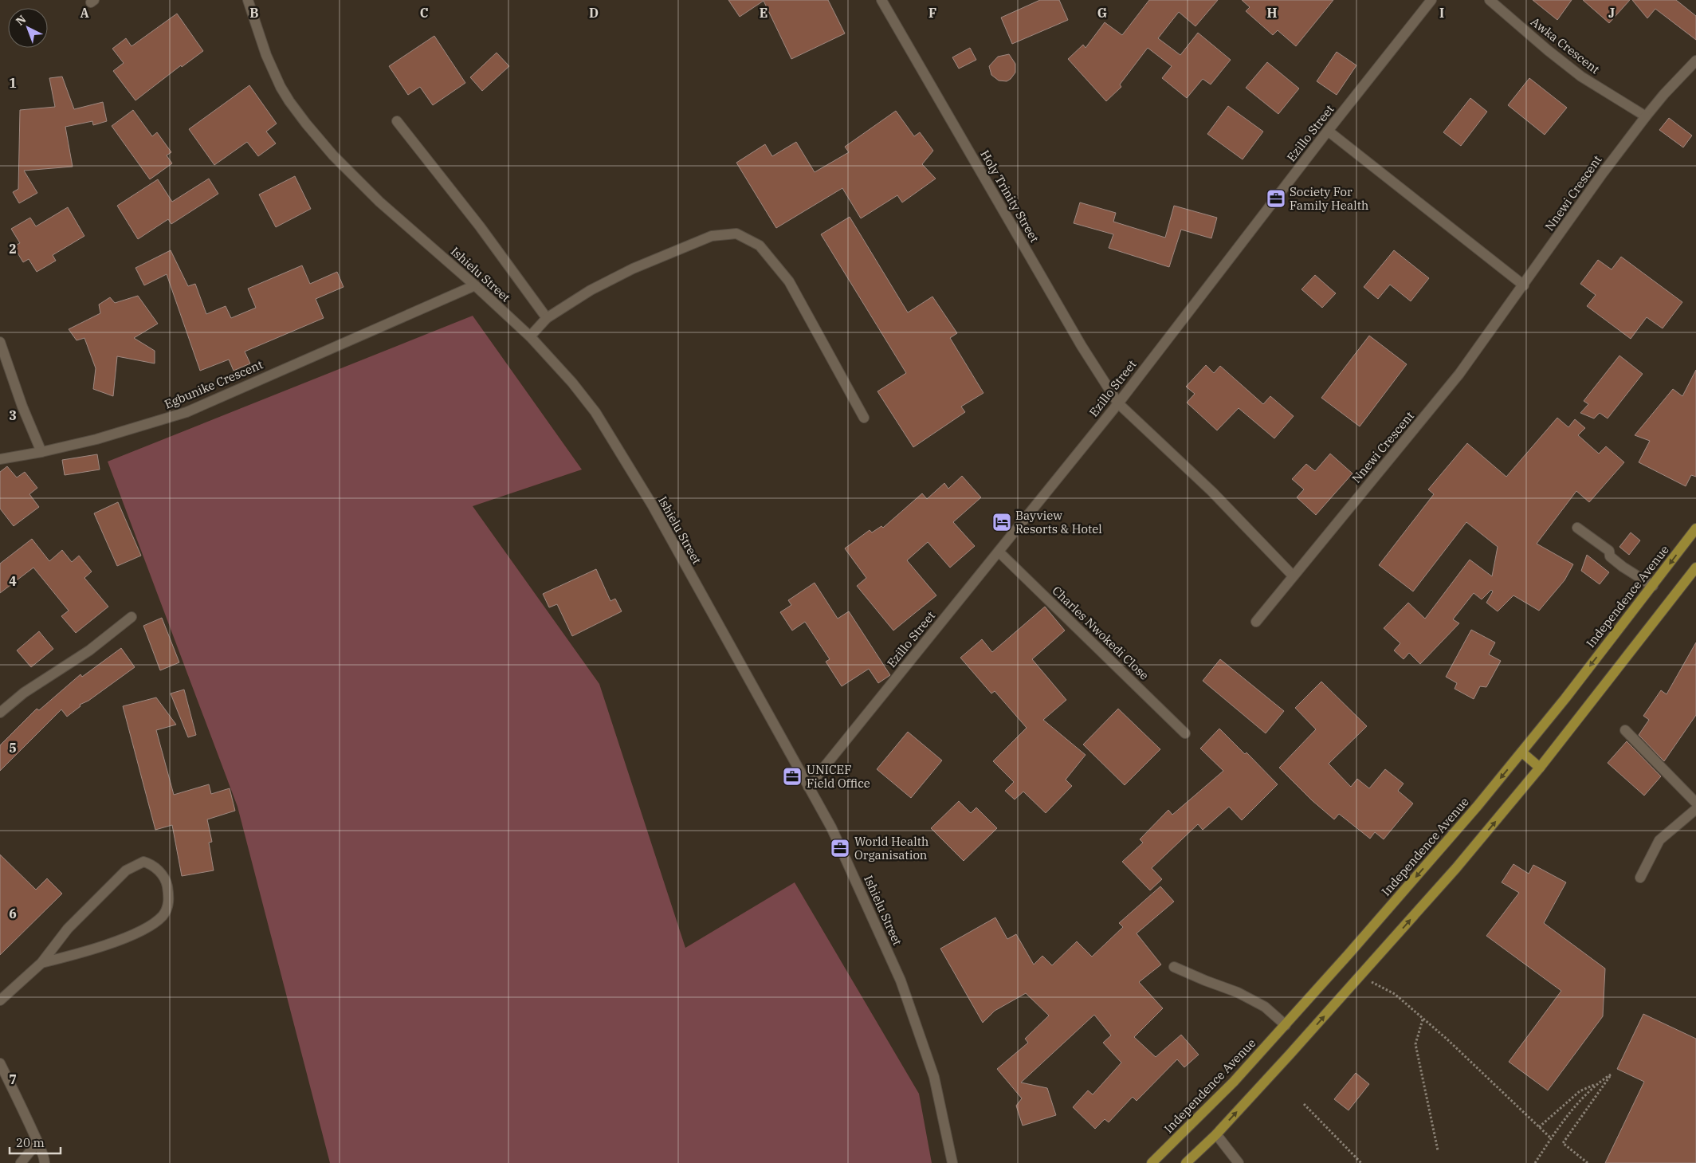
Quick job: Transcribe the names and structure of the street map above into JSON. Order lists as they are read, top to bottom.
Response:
{
  "streets": {
    "main road": ["Independence Avenue"],
    "street": [
      "Awka Crescent",
      "Ezillo Street",
      "Nnewi Crescent",
      "Holy Trinity Street",
      "Ishielu Street",
      "Egbunike Crescent",
      "Charles Nwokedi Close"
    ]
  },
  "crossings": [
    ["Awka Crescent", "Nnewi Crescent"],
    ["Ezillo Street", "Holy Trinity Street"],
    ["Ezillo Street", "Ishielu Street"],
    ["Ezillo Street", "Charles Nwokedi Close"],
    ["Nnewi Crescent", "Holy Trinity Street"],
    ["Ishielu Street", "Egbunike Crescent"]
  ],
  "places": {
    "office": ["Society For Family Health", "UNICEF Field Office", "World Health Organisation"],
    "hotel": ["Bayview Resorts & Hotel"]
  },
  "scale_bar": "20 m",
  "north": "top left",
  "grid": {
    "columns": [
      "A",
      "B",
      "C",
      "D",
      "E",
      "F",
      "G",
      "H",
      "I",
      "J"
    ],
    "rows": [
      "1",
      "2",
      "3",
      "4",
      "5",
      "6",
      "7"
    ]
  }
}
